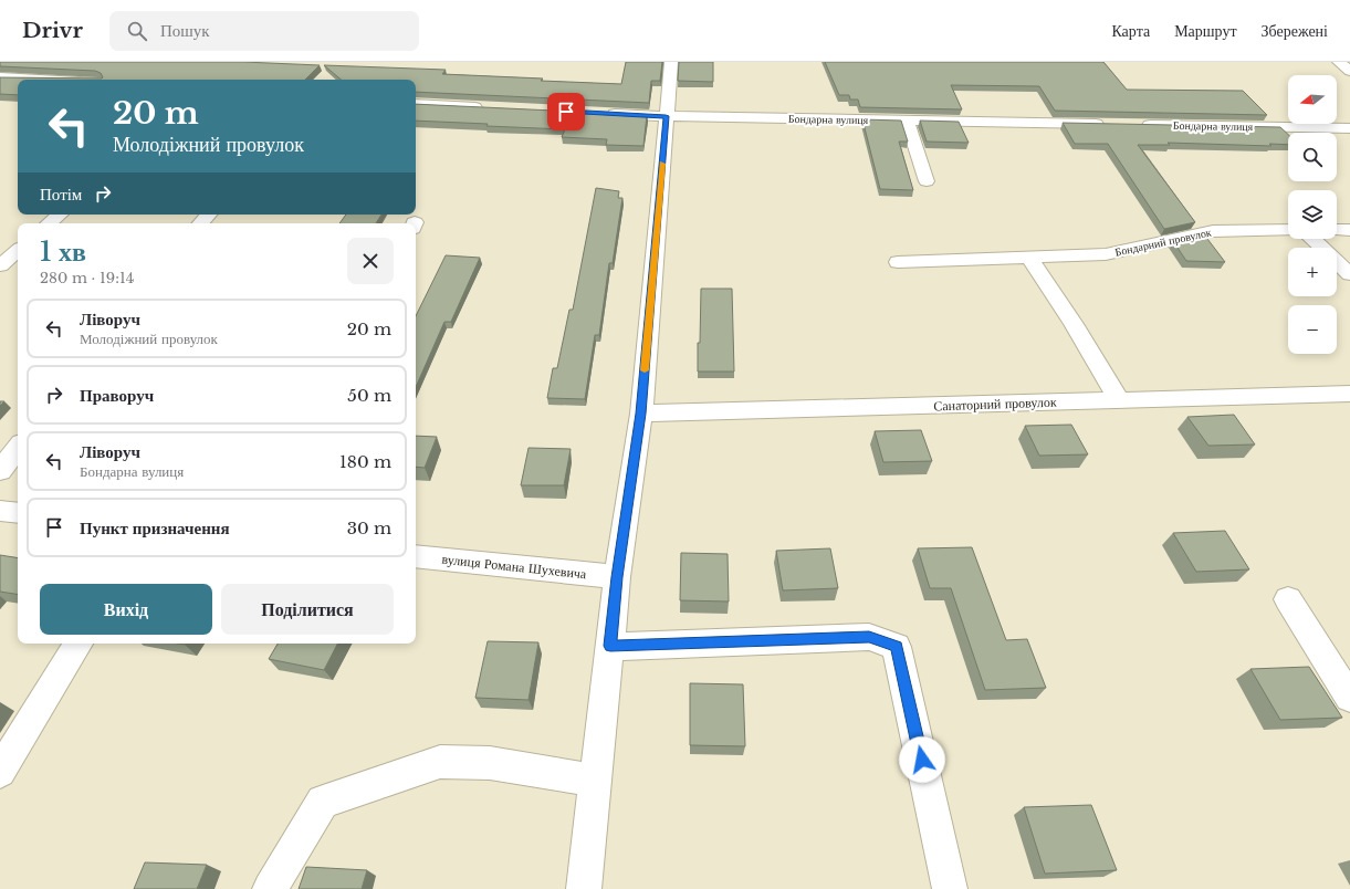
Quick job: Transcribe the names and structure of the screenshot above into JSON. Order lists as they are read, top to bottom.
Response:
{
  "streets": {
    "street": [
      "Бондарна вулиця",
      "Бондарний провулок",
      "Санаторний провулок",
      "вулиця Романа Шухевича"
    ]
  },
  "north": "left",
  "page": {
    "header": "Drivr",
    "search": "Пошук",
    "nav": ["Карта", "Маршрут", "Збережені"],
    "map_buttons": ["+", "−"],
    "turn": ["20 m", "Молодіжний провулок"],
    "then": "Потім",
    "heading": ["1 хв", "280 m · 19:14"],
    "list": [
      {
        "name": "Ліворуч",
        "note": "Молодіжний провулок",
        "value": "20 m"
      },
      {
        "name": "Праворуч",
        "value": "50 m"
      },
      {
        "name": "Ліворуч",
        "note": "Бондарна вулиця",
        "value": "180 m"
      },
      {
        "name": "Пункт призначення",
        "value": "30 m"
      }
    ],
    "buttons": ["Вихід", "Поділитися"]
  }
}
